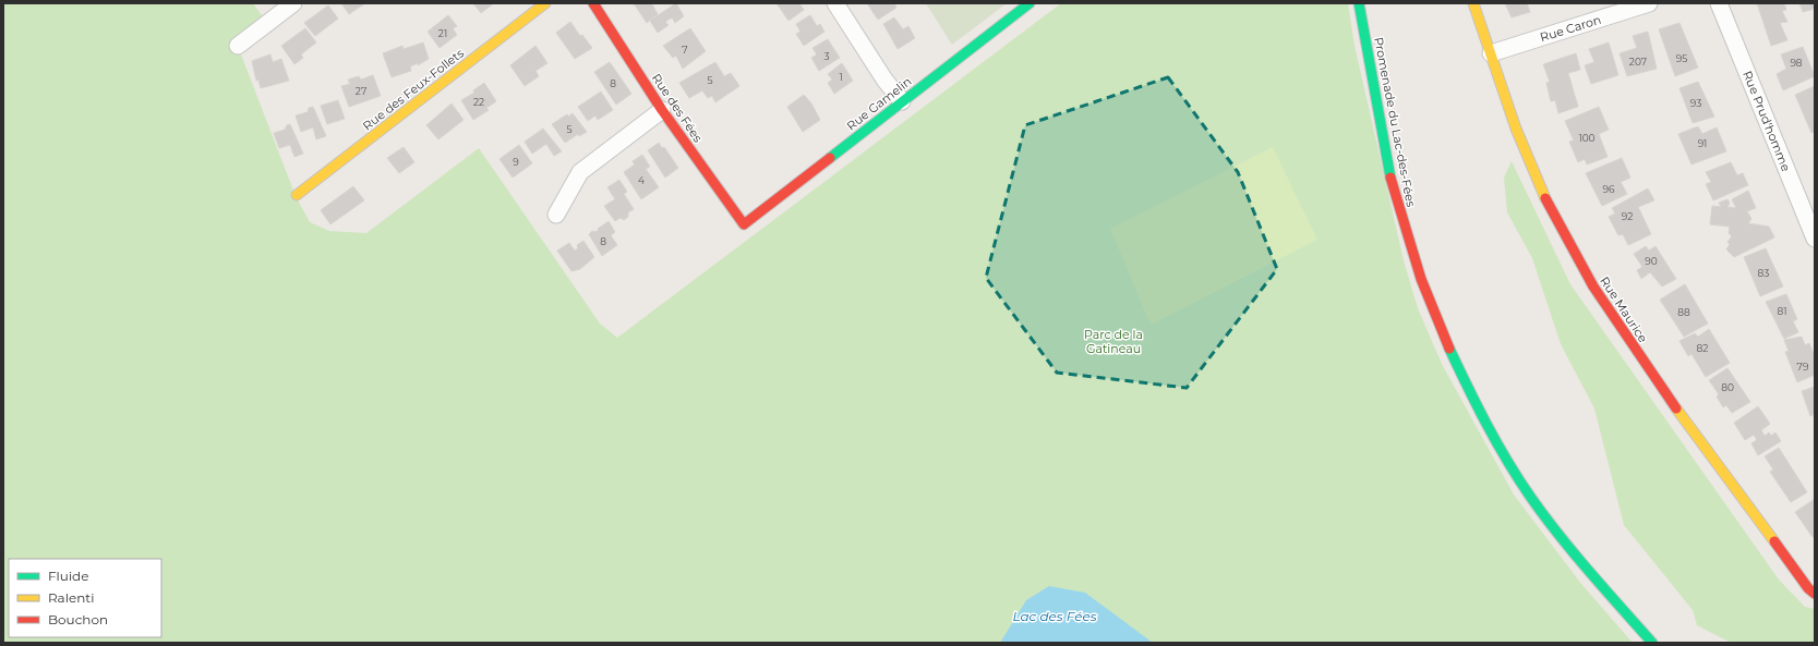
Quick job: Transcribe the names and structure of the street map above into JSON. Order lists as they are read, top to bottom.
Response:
{
  "streets": {
    "street": [
      "Rue Caron",
      "Rue des Feux-Follets",
      "Rue Gamelin",
      "Rue des Fées",
      "Rue Prud'homme",
      "Promenade du Lac-des-Fées",
      "Rue Maurice"
    ]
  },
  "crossings": [
    ["Rue Caron", "Rue Maurice"],
    ["Rue Gamelin", "Rue des Fées"]
  ],
  "water": ["Lac des Fées"],
  "parks": ["Parc de la Gatineau"],
  "house_numbers": [
    "21",
    "7",
    "3",
    "95",
    "207",
    "98",
    "1",
    "5",
    "8",
    "27",
    "22",
    "93",
    "5",
    "100",
    "91",
    "9",
    "4",
    "96",
    "92",
    "8",
    "90",
    "83",
    "81",
    "88",
    "82",
    "79",
    "80"
  ],
  "legend": ["Fluide", "Ralenti", "Bouchon"]
}
